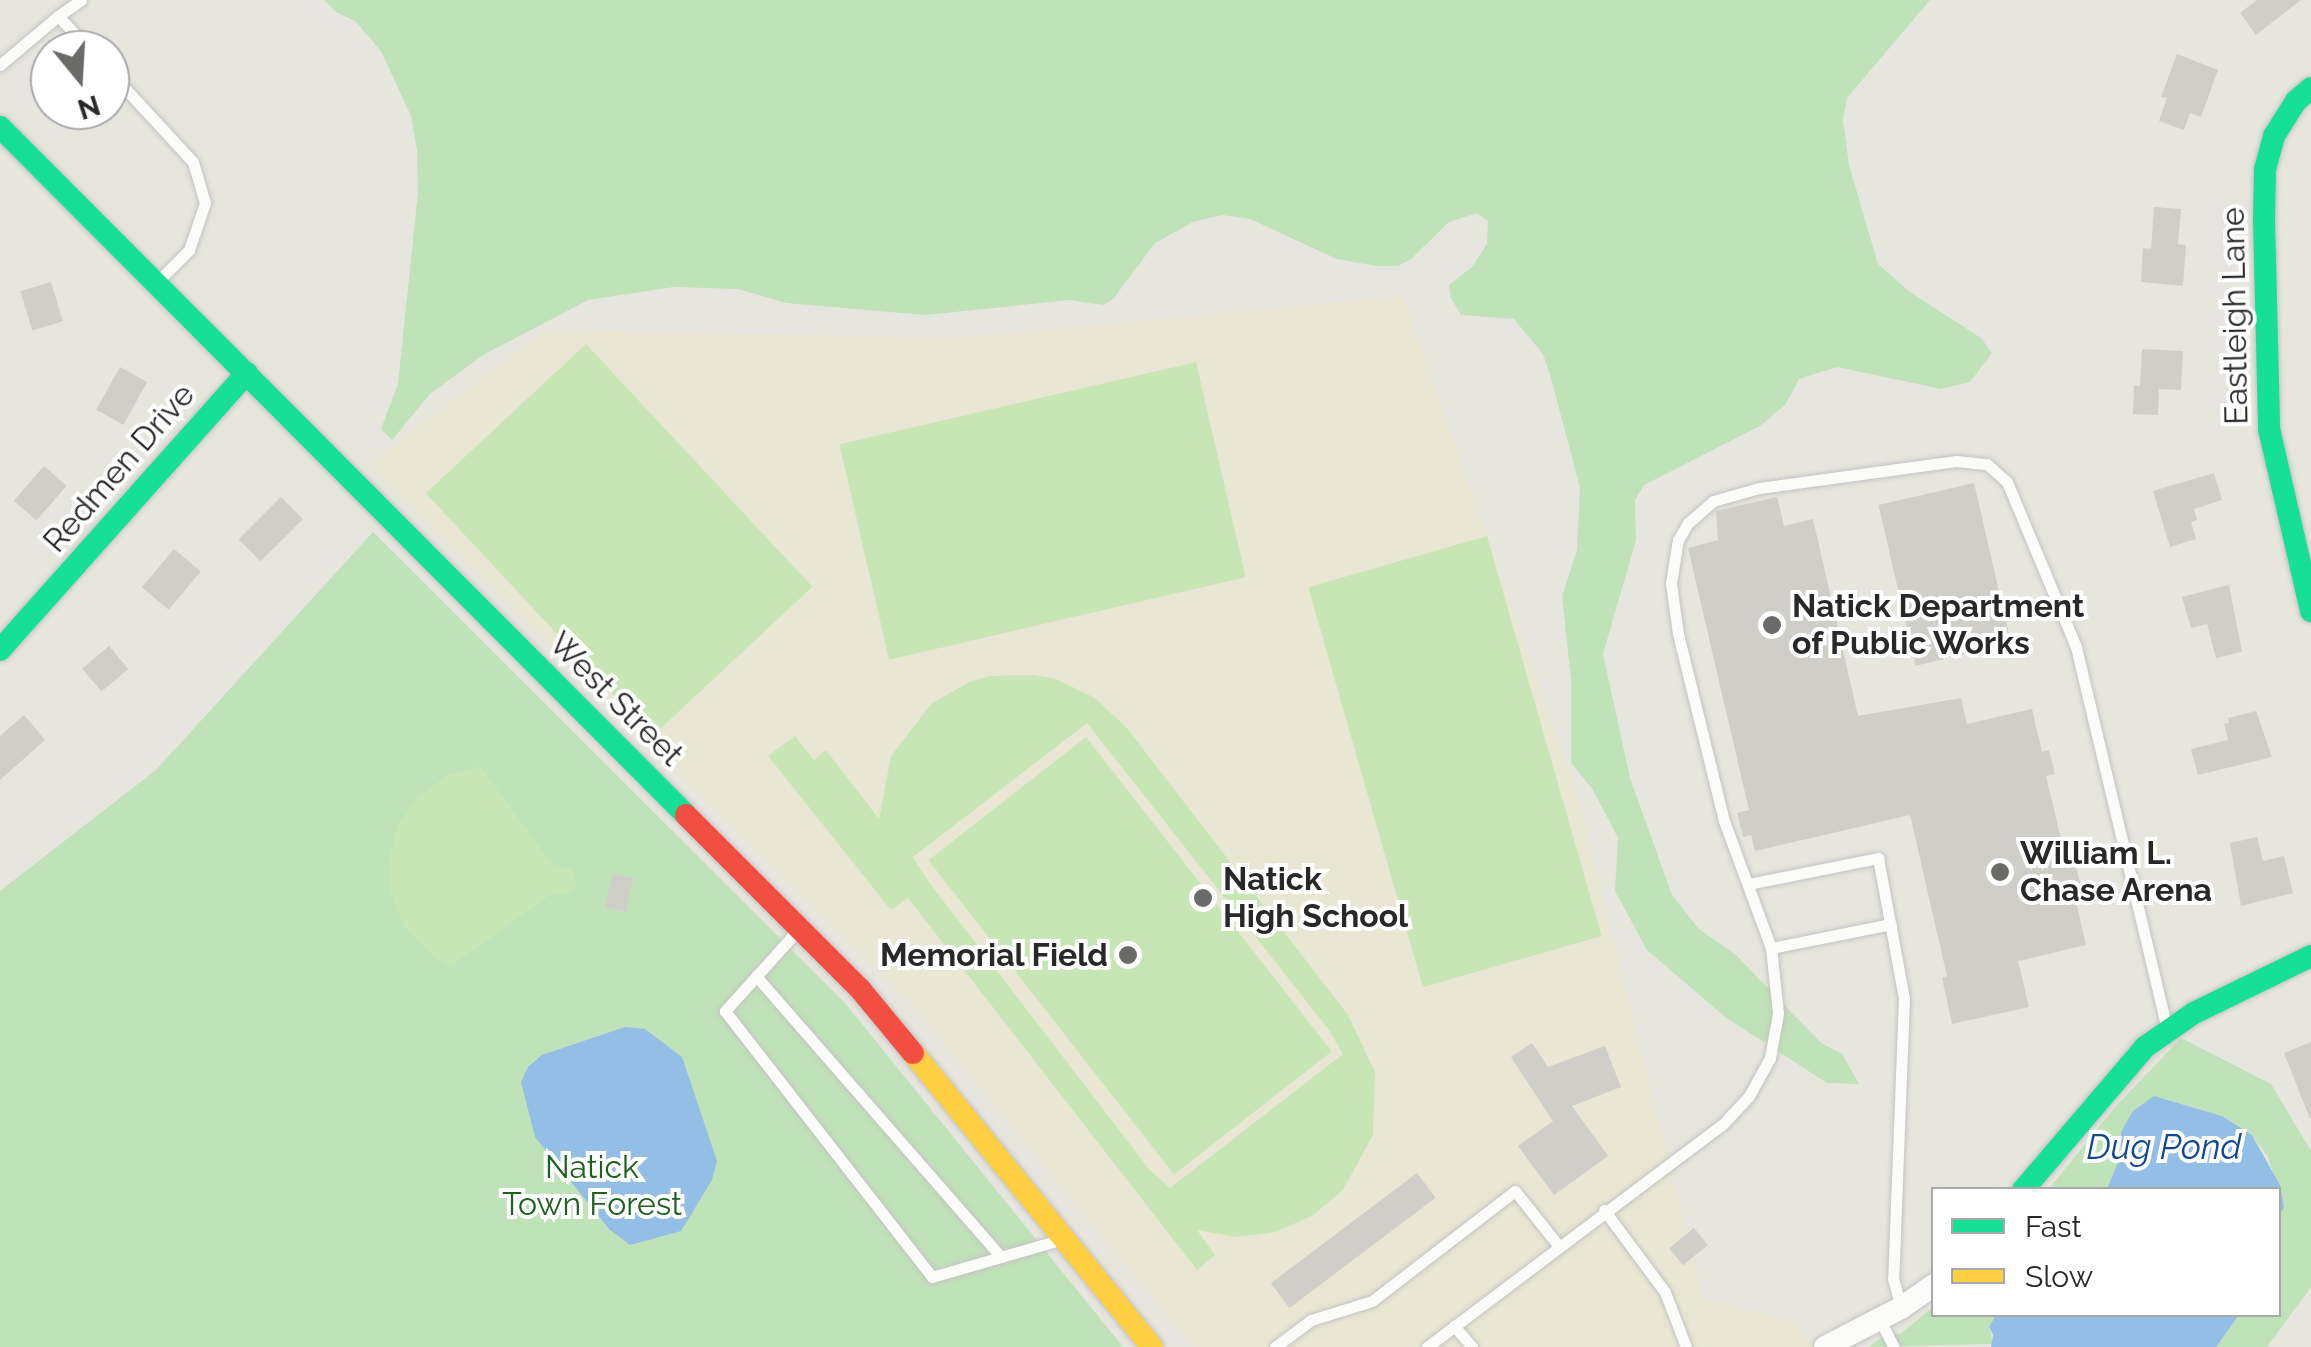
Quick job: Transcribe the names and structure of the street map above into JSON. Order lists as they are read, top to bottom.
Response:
{
  "streets": {
    "street": ["Eastleigh Lane", "Redmen Drive", "West Street"]
  },
  "crossings": [
    ["Redmen Drive", "West Street"]
  ],
  "water": ["Dug Pond"],
  "parks": ["Natick Town Forest"],
  "places": [
    "Natick Department of Public Works",
    "William L. Chase Arena",
    "Natick High School",
    "Memorial Field"
  ],
  "legend": ["Fast", "Slow"],
  "north": "bottom"
}
